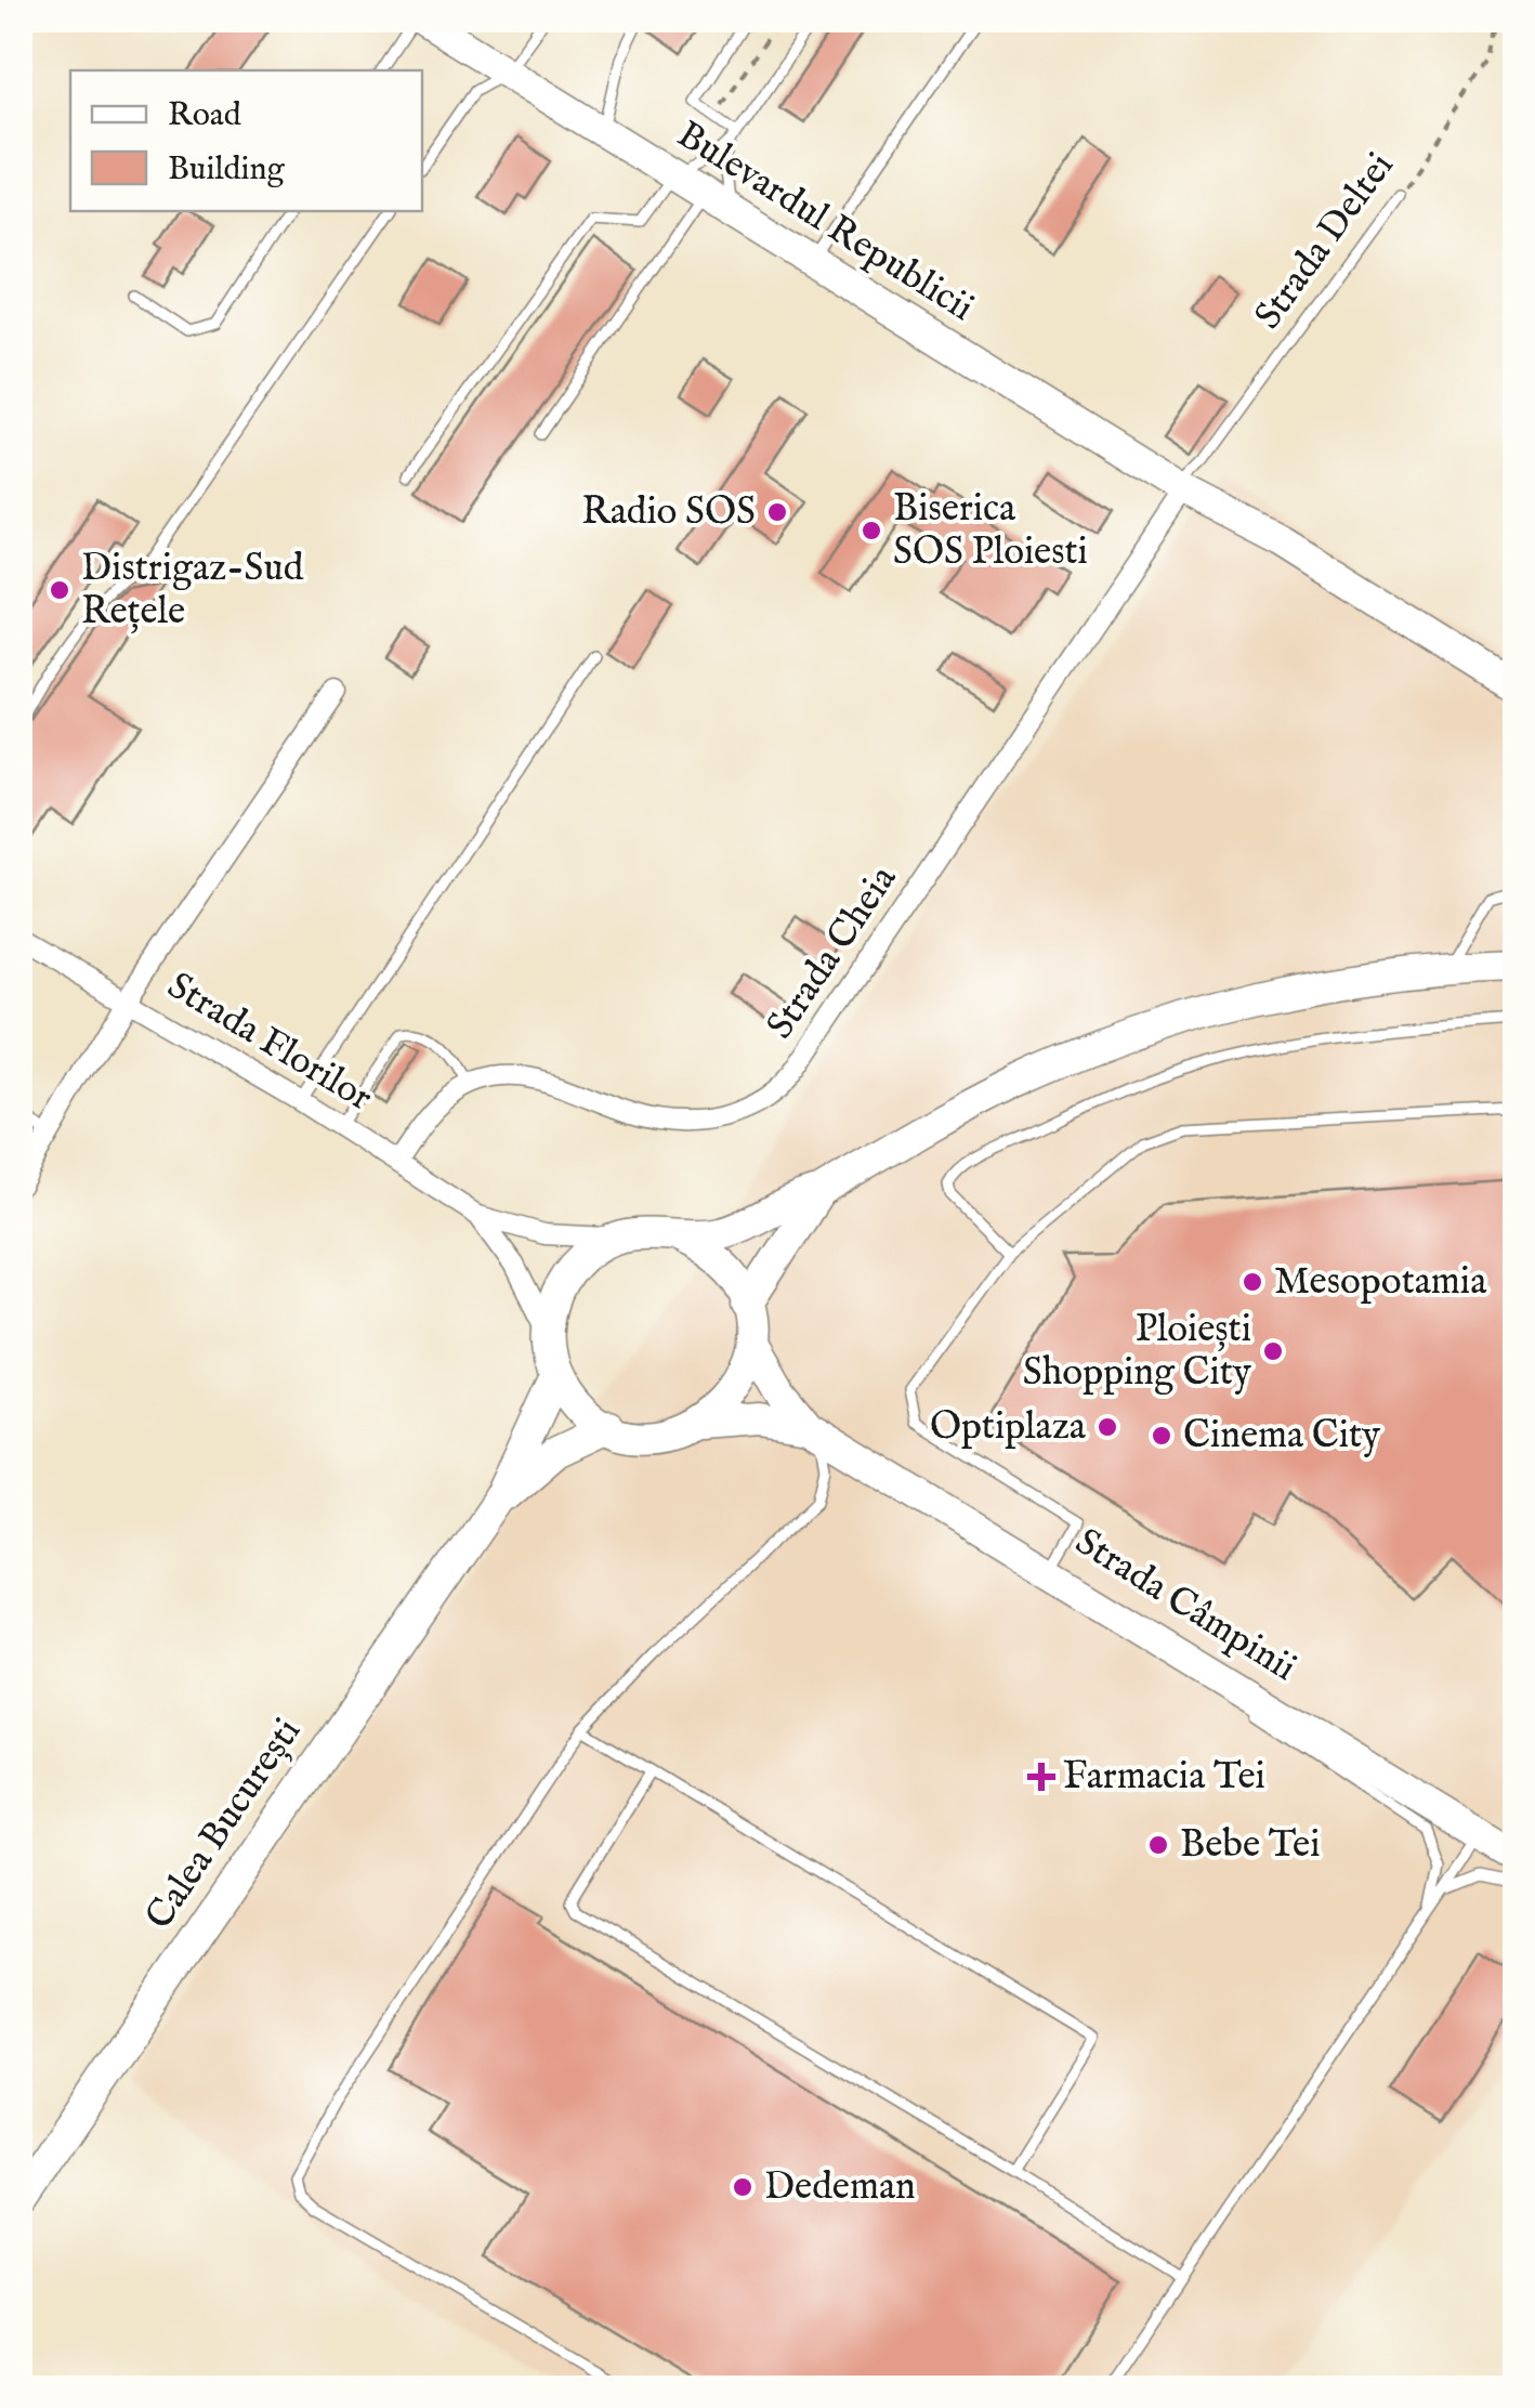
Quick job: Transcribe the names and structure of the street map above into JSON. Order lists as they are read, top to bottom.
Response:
{
  "streets": {
    "main road": ["Bulevardul Republicii", "Strada Câmpinii", "Calea București"],
    "street": ["Strada Cheia", "Strada Florilor"],
    "lane": ["Strada Deltei"]
  },
  "crossings": [
    ["Bulevardul Republicii", "Strada Deltei"],
    ["Bulevardul Republicii", "Strada Cheia"],
    ["Strada Deltei", "Strada Cheia"],
    ["Strada Cheia", "Strada Florilor"]
  ],
  "places": {
    "other": [
      "Radio SOS",
      "Biserica SOS Ploiesti",
      "Distrigaz-Sud Rețele",
      "Mesopotamia",
      "Ploiești Shopping City",
      "Optiplaza",
      "Cinema City",
      "Bebe Tei",
      "Dedeman"
    ],
    "health": ["Farmacia Tei"]
  },
  "legend": ["Road", "Building"]
}
